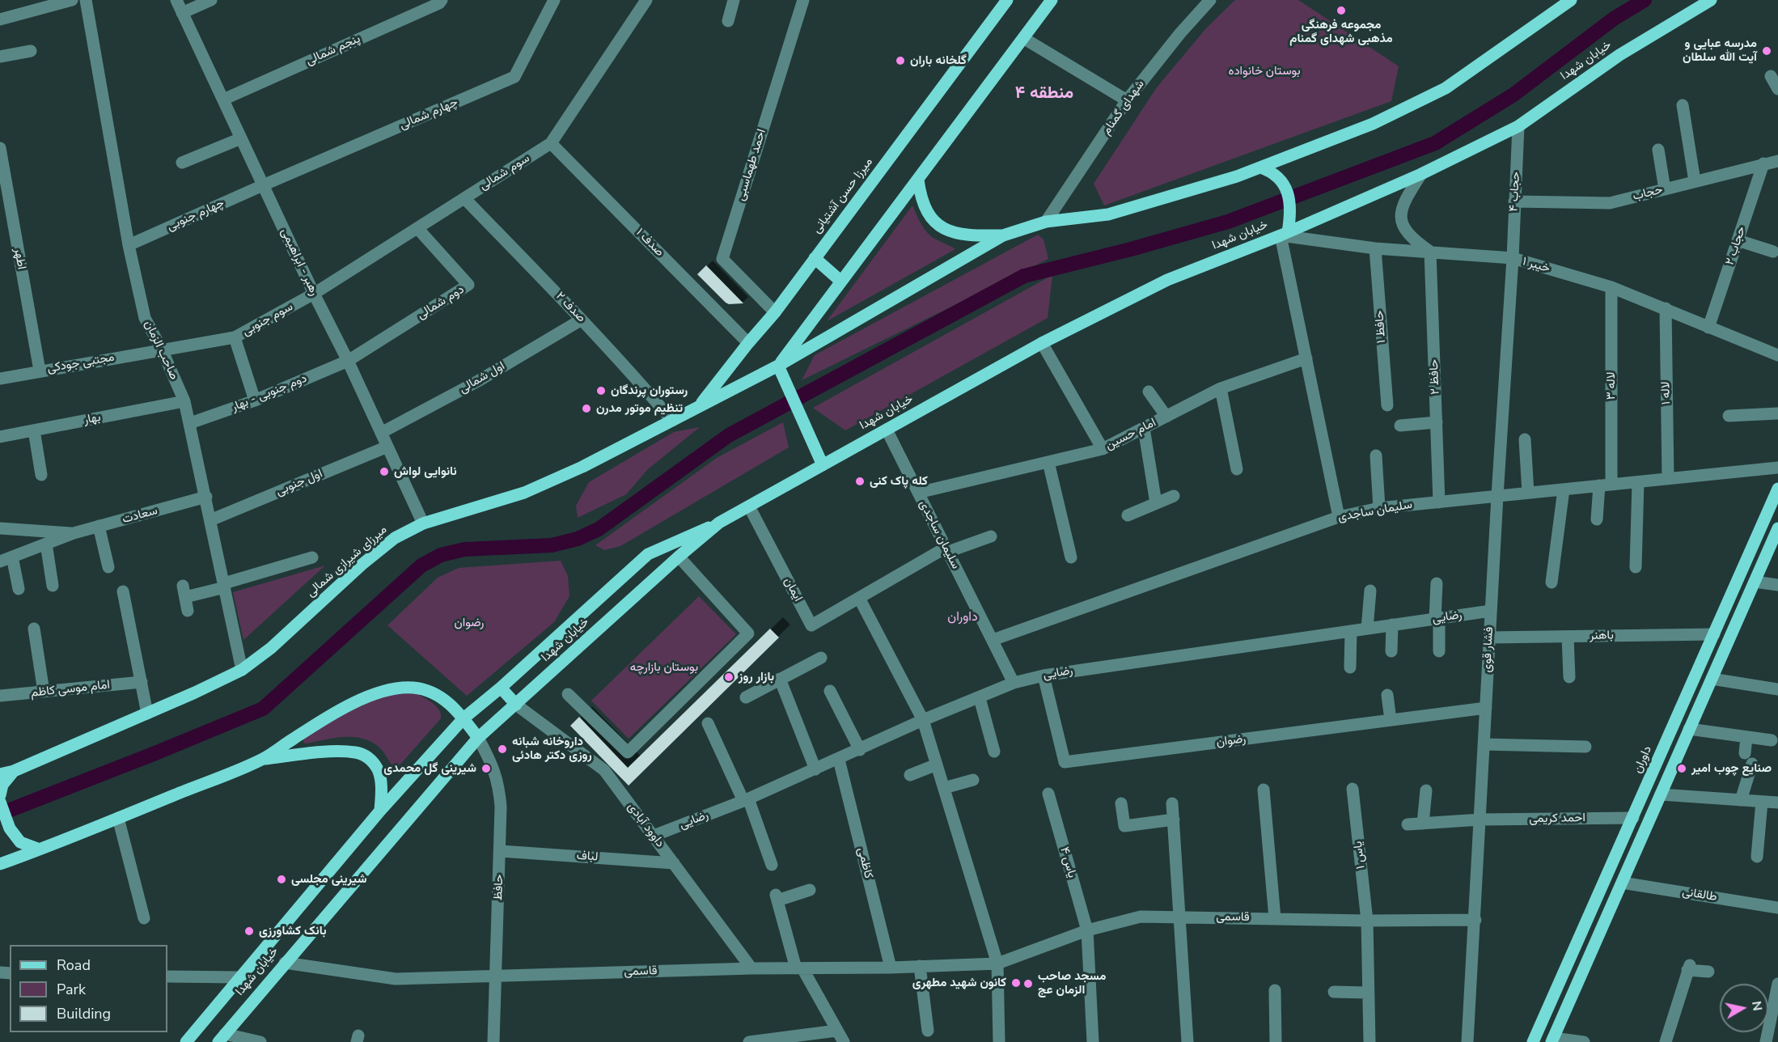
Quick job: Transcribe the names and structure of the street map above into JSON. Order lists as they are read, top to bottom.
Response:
{
  "streets": {
    "main road": [
      "خیابان شهدا",
      "میرزا حسن آشتیانی",
      "میرزای شیرازی شمالی",
      "داوران"
    ],
    "street": [
      "پنجم شمالی",
      "شهدای گمنام",
      "چهارم شمالی",
      "احمد طهماسبی",
      "سوم شمالی",
      "حجاب ۴",
      "حجاب",
      "چهارم جنوبی",
      "صدف ۱",
      "حجاب ۲",
      "اطهر",
      "رهبر - ابراهیمی",
      "خیبر ۱",
      "دوم شمالی",
      "صدف ۲",
      "سوم جنوبی",
      "حافظ ۱",
      "صاحب الزمان",
      "مجتبی جودکی",
      "حافظ ۲",
      "اول شمالی",
      "لاله ۳",
      "دوم جنوبی - بهار",
      "لاله ۱",
      "بهار",
      "امام حسین",
      "اول جنوبی",
      "سلیمان ساجدی",
      "سعادت",
      "ایمان",
      "رضایی",
      "باهنر",
      "فشار قوی",
      "امام موسی کاظم",
      "رضوان",
      "احمد کریمی",
      "داوود آبادی",
      "یاس ۱",
      "لباف",
      "یاس ۴",
      "کاظمی",
      "حافظ",
      "طالقانی",
      "قاسمی"
    ]
  },
  "crossings": [
    ["پنجم شمالی", "رهبر - ابراهیمی"],
    ["خیابان شهدا", "حجاب ۴"],
    ["خیابان شهدا", "خیبر ۱"],
    ["خیابان شهدا", "سلیمان ساجدی"],
    ["خیابان شهدا", "ایمان"],
    ["خیابان شهدا", "داوود آبادی"],
    ["خیابان شهدا", "حافظ"],
    ["خیابان شهدا", "قاسمی"],
    ["چهارم شمالی", "چهارم جنوبی"],
    ["چهارم شمالی", "رهبر - ابراهیمی"],
    ["احمد طهماسبی", "میرزا حسن آشتیانی"],
    ["سوم شمالی", "صدف ۱"],
    ["سوم شمالی", "رهبر - ابراهیمی"],
    ["سوم شمالی", "دوم شمالی"],
    ["سوم شمالی", "صدف ۲"],
    ["سوم شمالی", "سوم جنوبی"],
    ["حجاب ۴", "حجاب"],
    ["حجاب ۴", "خیبر ۱"],
    ["حجاب ۴", "فشار قوی"],
    ["حجاب", "حجاب ۲"],
    ["میرزا حسن آشتیانی", "صدف ۱"],
    ["میرزا حسن آشتیانی", "میرزای شیرازی شمالی"],
    ["چهارم جنوبی", "رهبر - ابراهیمی"],
    ["چهارم جنوبی", "صاحب الزمان"],
    ["حجاب ۲", "خیبر ۱"],
    ["اطهر", "مجتبی جودکی"],
    ["رهبر - ابراهیمی", "دوم شمالی"],
    ["رهبر - ابراهیمی", "سوم جنوبی"],
    ["رهبر - ابراهیمی", "اول شمالی"],
    ["رهبر - ابراهیمی", "دوم جنوبی - بهار"],
    ["رهبر - ابراهیمی", "اول جنوبی"],
    ["رهبر - ابراهیمی", "میرزای شیرازی شمالی"],
    ["خیبر ۱", "حافظ ۱"],
    ["خیبر ۱", "حافظ ۲"],
    ["خیبر ۱", "لاله ۳"],
    ["خیبر ۱", "لاله ۱"],
    ["خیبر ۱", "فشار قوی"],
    ["دوم شمالی", "دوم جنوبی - بهار"],
    ["صدف ۲", "اول شمالی"],
    ["صدف ۲", "میرزای شیرازی شمالی"],
    ["سوم جنوبی", "صاحب الزمان"],
    ["سوم جنوبی", "مجتبی جودکی"],
    ["صاحب الزمان", "مجتبی جودکی"],
    ["صاحب الزمان", "دوم جنوبی - بهار"],
    ["صاحب الزمان", "بهار"],
    ["صاحب الزمان", "اول جنوبی"],
    ["صاحب الزمان", "سعادت"],
    ["صاحب الزمان", "میرزای شیرازی شمالی"],
    ["حافظ ۲", "سلیمان ساجدی"],
    ["لاله ۳", "سلیمان ساجدی"],
    ["لاله ۱", "سلیمان ساجدی"],
    ["امام حسین", "سلیمان ساجدی"],
    ["سلیمان ساجدی", "ایمان"],
    ["سلیمان ساجدی", "رضایی"],
    ["سلیمان ساجدی", "فشار قوی"],
    ["رضایی", "فشار قوی"],
    ["رضایی", "رضوان"],
    ["رضایی", "داوود آبادی"],
    ["رضایی", "کاظمی"],
    ["باهنر", "فشار قوی"],
    ["باهنر", "داوران"],
    ["فشار قوی", "رضوان"],
    ["فشار قوی", "احمد کریمی"],
    ["فشار قوی", "قاسمی"],
    ["داوران", "احمد کریمی"],
    ["داوود آبادی", "لباف"],
    ["داوود آبادی", "قاسمی"],
    ["یاس ۱", "قاسمی"],
    ["لباف", "حافظ"],
    ["یاس ۴", "قاسمی"],
    ["کاظمی", "قاسمی"],
    ["حافظ", "قاسمی"]
  ],
  "districts": ["منطقه ۴", "داوران"],
  "parks": ["بوستان خانواده", "رضوان", "بوستان بازارچه"],
  "places": [
    "مجموعه فرهنگی مذهبی شهدای گمنام",
    "مدرسه عبایی و آیت الله سلطان",
    "گلخانه باران",
    "رستوران پرندگان",
    "تنظیم موتور مدرن",
    "نانوایی لواش",
    "کله پاک کنی",
    "بازار روز",
    "داروخانه شبانه روزی دکتر هادئی",
    "شیرینی گل محمدی",
    "صنایع چوب امیر",
    "شیرینی مجلسی",
    "بانک کشاورزی",
    "کانون شهید مطهری",
    "مسجد صاحب الزمان عج"
  ],
  "legend": ["Road", "Park", "Building"],
  "north": "right"
}
